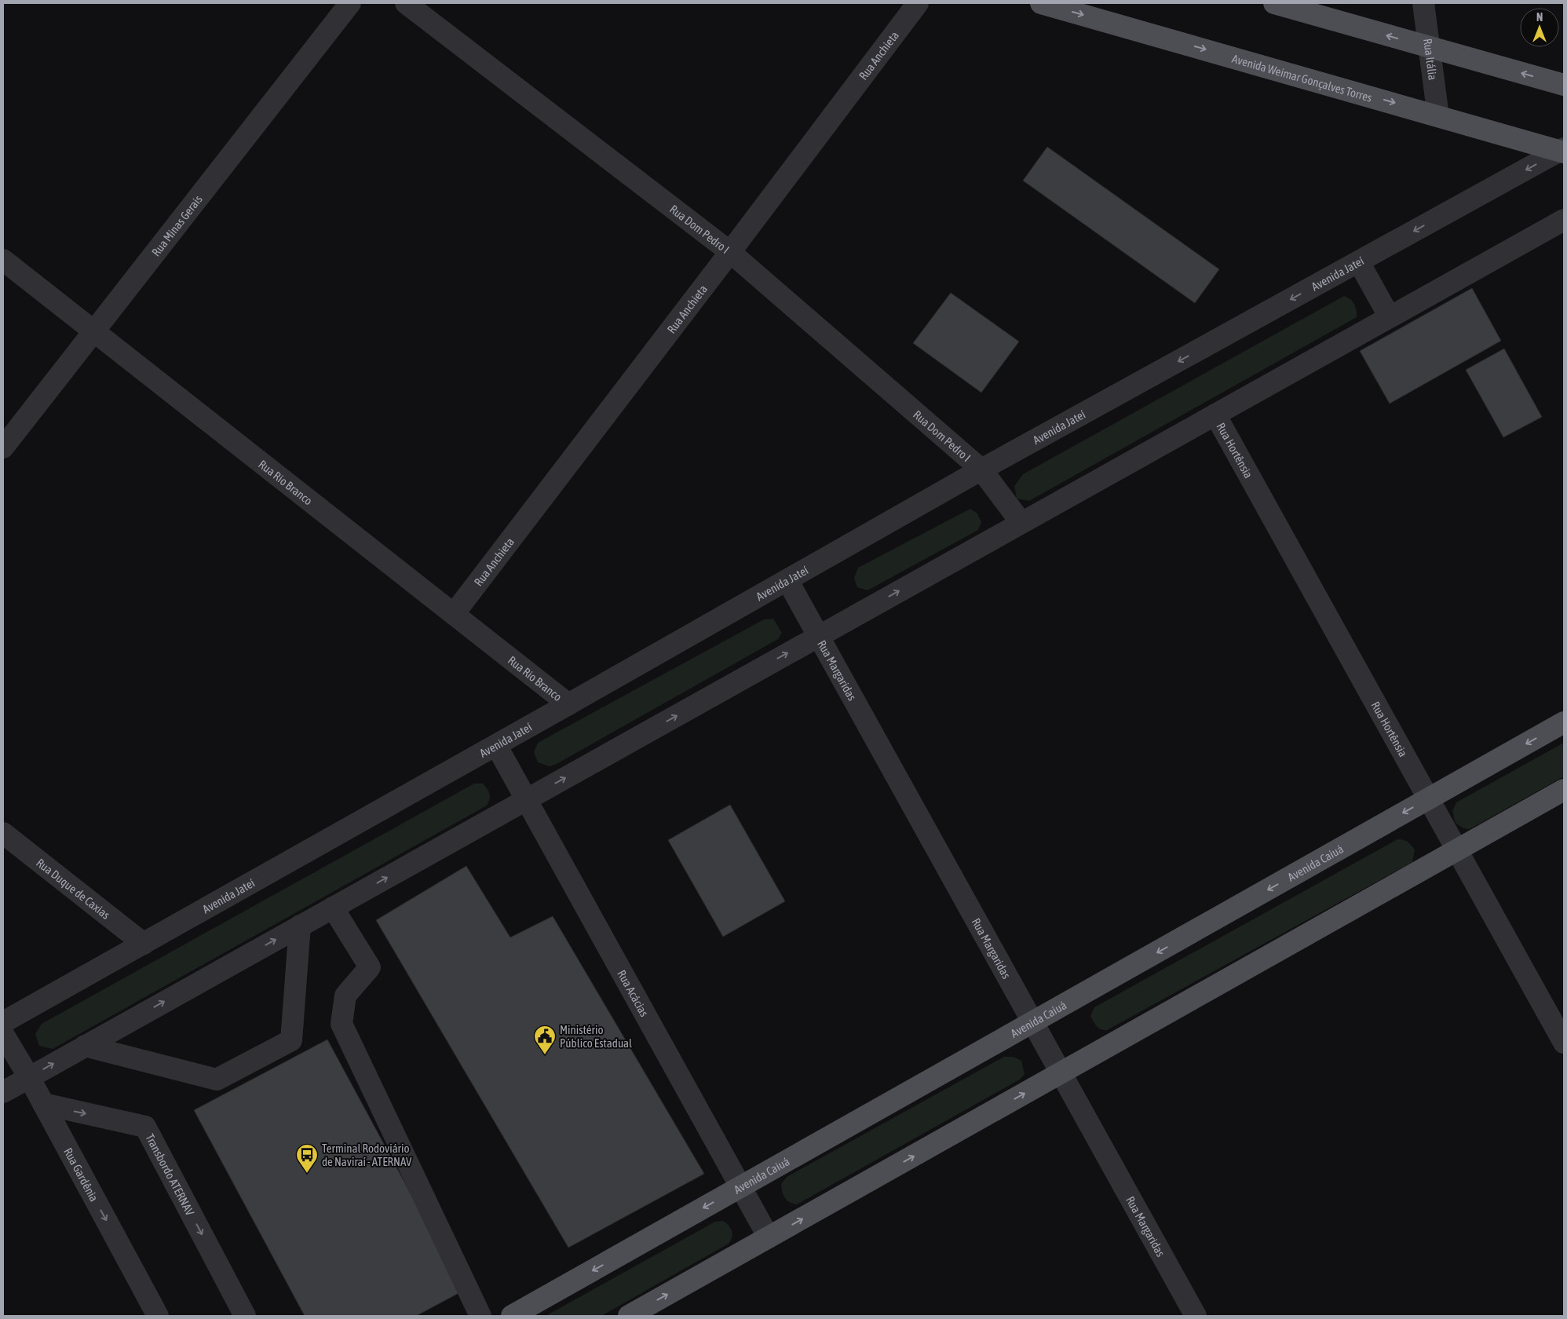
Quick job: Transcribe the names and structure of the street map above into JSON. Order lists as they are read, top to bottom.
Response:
{
  "streets": {
    "main road": ["Avenida Weimar Gonçalves Torres", "Avenida Caiuá"],
    "street": [
      "Rua Anchieta",
      "Rua Itália",
      "Rua Minas Gerais",
      "Rua Dom Pedro I",
      "Avenida Jateí",
      "Rua Hortênsia",
      "Rua Rio Branco",
      "Rua Margaridas",
      "Rua Duque de Caxias",
      "Rua Acácias",
      "Rua Gardênia",
      "Transbordo ATERNAV"
    ]
  },
  "crossings": [
    ["Rua Anchieta", "Rua Dom Pedro I"],
    ["Rua Anchieta", "Rua Rio Branco"],
    ["Rua Itália", "Avenida Weimar Gonçalves Torres"],
    ["Avenida Weimar Gonçalves Torres", "Avenida Jateí"],
    ["Rua Minas Gerais", "Rua Rio Branco"],
    ["Rua Dom Pedro I", "Avenida Jateí"],
    ["Avenida Jateí", "Rua Rio Branco"],
    ["Avenida Jateí", "Rua Margaridas"],
    ["Avenida Jateí", "Rua Duque de Caxias"],
    ["Avenida Jateí", "Rua Acácias"],
    ["Rua Hortênsia", "Avenida Caiuá"],
    ["Rua Margaridas", "Avenida Caiuá"],
    ["Avenida Caiuá", "Rua Acácias"],
    ["Rua Gardênia", "Transbordo ATERNAV"]
  ],
  "one_way": ["Rua Gardênia", "Transbordo ATERNAV"],
  "places": {
    "public building": ["Ministério Público Estadual"],
    "bus stop": ["Terminal Rodoviário de Naviraí - ATERNAV"]
  },
  "north": "top"
}
